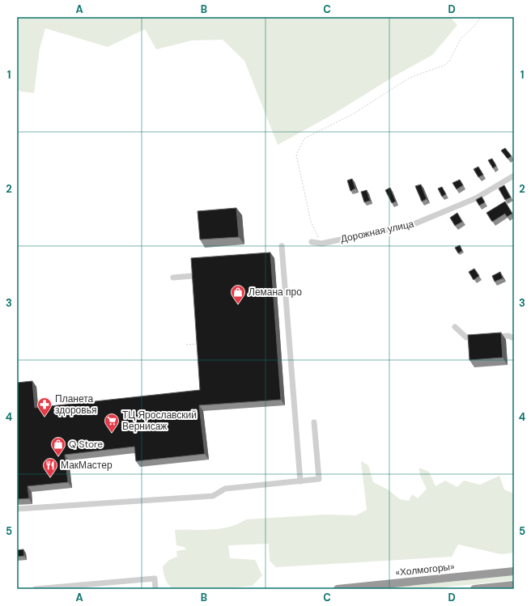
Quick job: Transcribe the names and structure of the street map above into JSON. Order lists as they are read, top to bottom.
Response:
{
  "streets": {
    "highway": ["«Холмогоры»"],
    "street": ["Дорожная улица"]
  },
  "places": {
    "shop": ["Лемана про", "Q Store"],
    "pharmacy": ["Планета здоровья"],
    "supermarket": ["ТЦ Ярославский Вернисаж"],
    "restaurant": ["МакМастер"]
  },
  "grid": {
    "columns": [
      "A",
      "B",
      "C",
      "D"
    ],
    "rows": [
      "1",
      "2",
      "3",
      "4",
      "5"
    ]
  }
}
